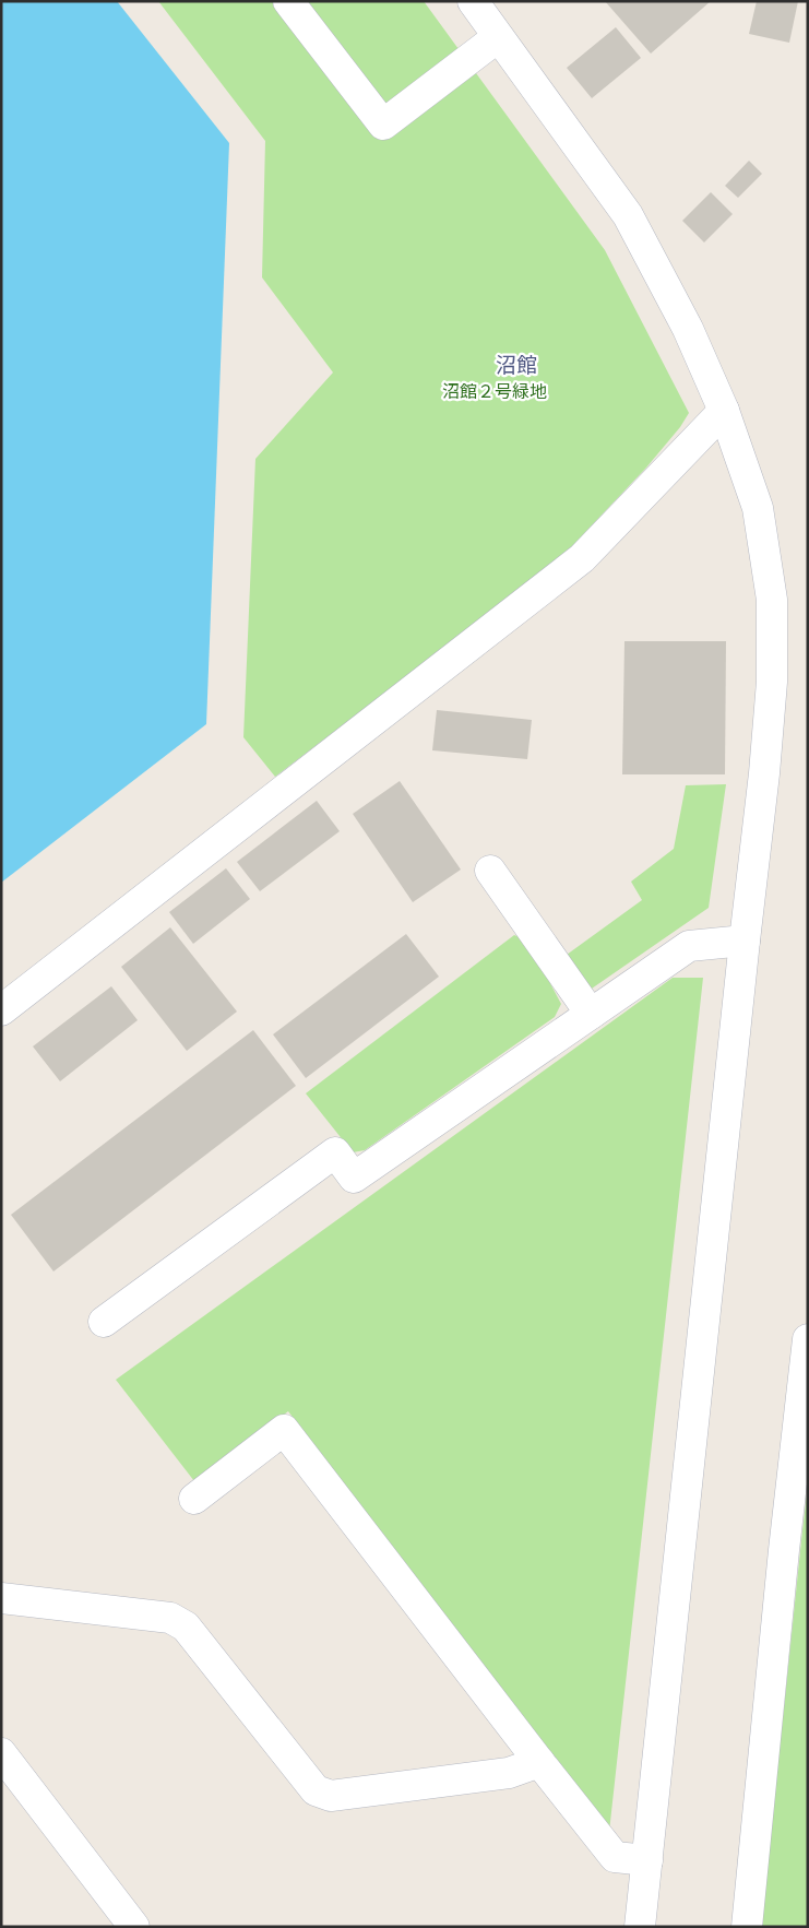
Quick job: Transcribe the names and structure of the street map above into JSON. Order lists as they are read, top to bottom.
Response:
{
  "districts": ["沼館"],
  "parks": ["沼館２号緑地"]
}
